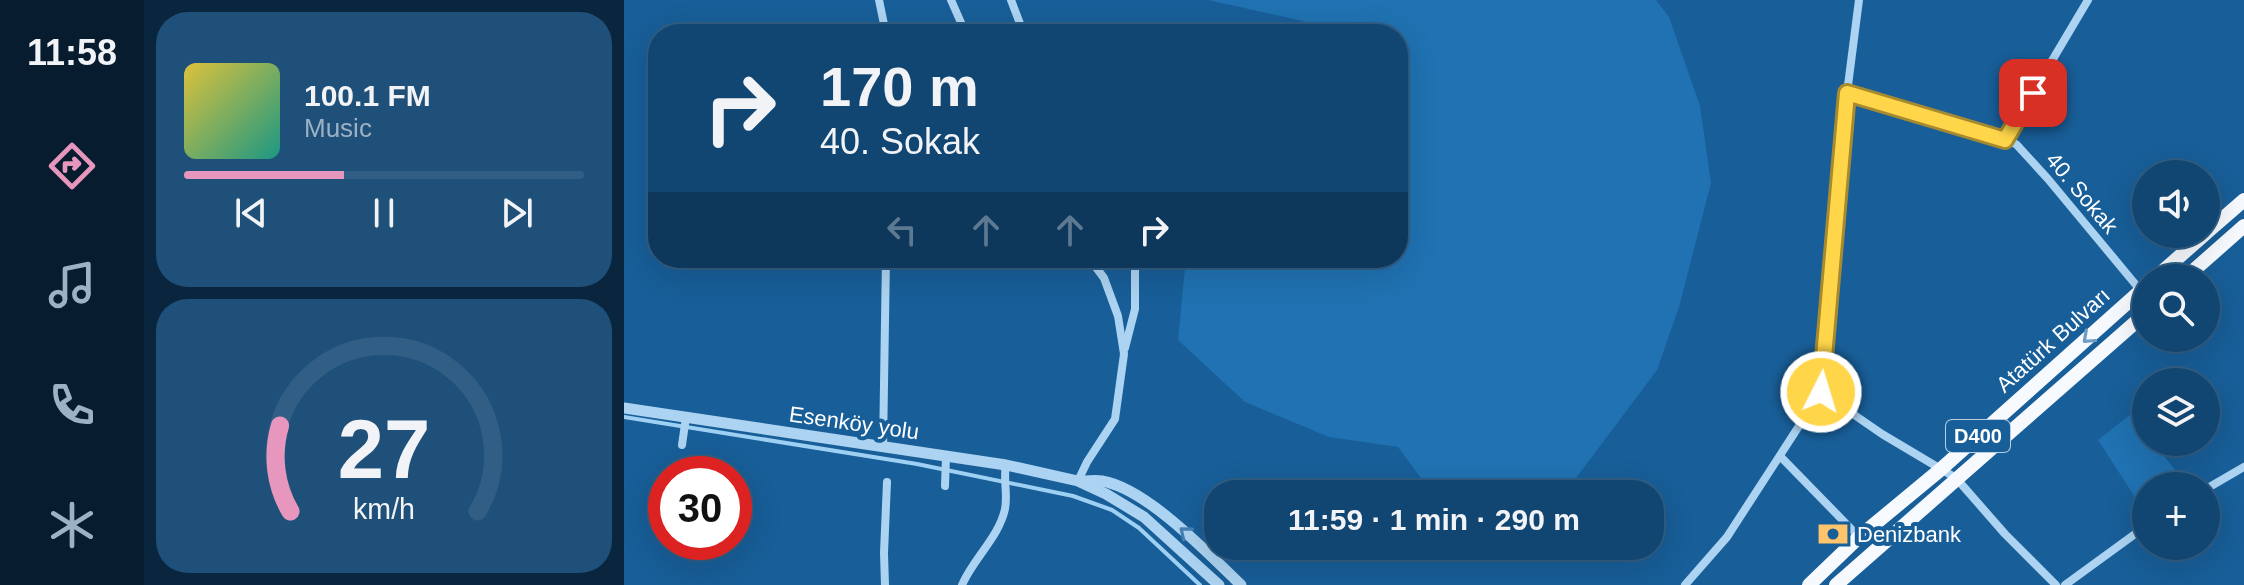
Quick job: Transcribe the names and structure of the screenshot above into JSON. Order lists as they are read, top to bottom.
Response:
{
  "streets": {
    "main road": ["Atatürk Bulvarı", "D400"],
    "street": ["40. Sokak", "Esenköy yolu"]
  },
  "places": {
    "bank": ["Denizbank"]
  },
  "page": {
    "tabs": "11:58",
    "turn": ["170 m", "40. Sokak"],
    "song": ["100.1 FM", "Music"],
    "map_buttons": "+",
    "limit": "30",
    "trip": "11:59 · 1 min · 290 m",
    "gauge": ["27", "km/h"]
  }
}
